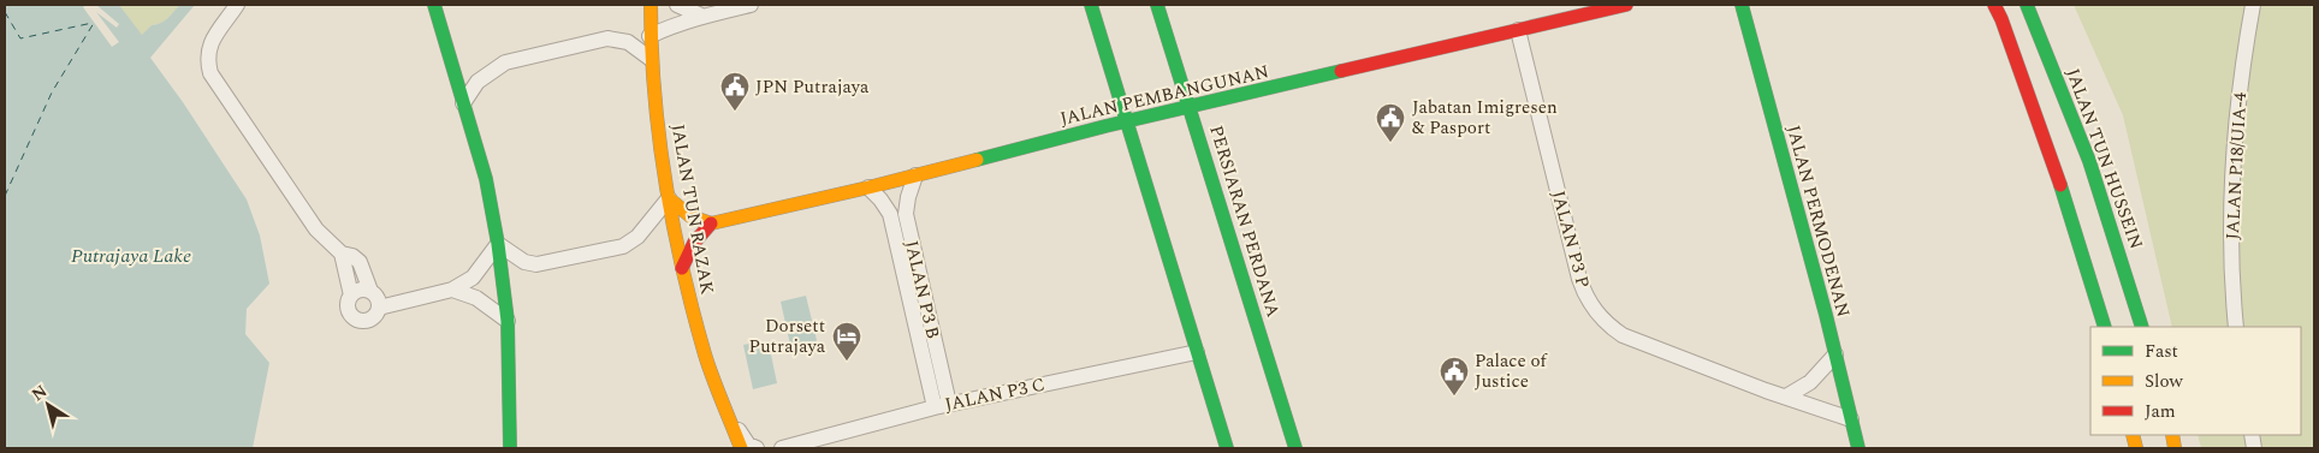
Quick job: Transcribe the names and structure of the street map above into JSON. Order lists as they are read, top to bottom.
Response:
{
  "streets": {
    "street": [
      "JALAN PEMBANGUNAN",
      "JALAN TUN HUSSEIN",
      "JALAN P18/UIA-4",
      "JALAN TUN RAZAK",
      "PERSIARAN PERDANA",
      "JALAN PERMODENAN",
      "JALAN P3 P",
      "JALAN P3 B",
      "JALAN P3 C"
    ]
  },
  "crossings": [
    ["JALAN PEMBANGUNAN", "PERSIARAN PERDANA"],
    ["JALAN PEMBANGUNAN", "JALAN P3 P"],
    ["JALAN PEMBANGUNAN", "JALAN P3 B"],
    ["JALAN PERMODENAN", "JALAN P3 P"],
    ["JALAN P3 B", "JALAN P3 C"]
  ],
  "water": ["Putrajaya Lake"],
  "places": {
    "public building": ["JPN Putrajaya", "Jabatan Imigresen & Pasport", "Palace of Justice"],
    "hotel": ["Dorsett Putrajaya"]
  },
  "legend": ["Fast", "Slow", "Jam"],
  "north": "top left"
}
